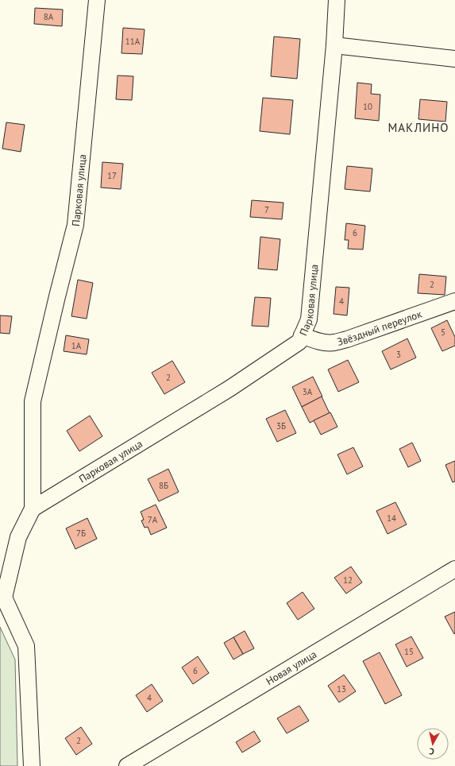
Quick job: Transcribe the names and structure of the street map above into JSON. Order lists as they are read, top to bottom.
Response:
{
  "streets": {
    "street": ["Парковая улица", "Звёздный переулок", "Новая улица"]
  },
  "crossings": [
    ["Парковая улица", "Звёздный переулок"]
  ],
  "districts": ["МАКЛИНО"],
  "house_numbers": [
    "8А",
    "11А",
    "10",
    "17",
    "7",
    "6",
    "2",
    "4",
    "5",
    "1А",
    "3",
    "2",
    "3А",
    "3Б",
    "8Б",
    "14",
    "7А",
    "7Б",
    "12",
    "15",
    "6",
    "13",
    "4",
    "2"
  ],
  "north": "bottom"
}
